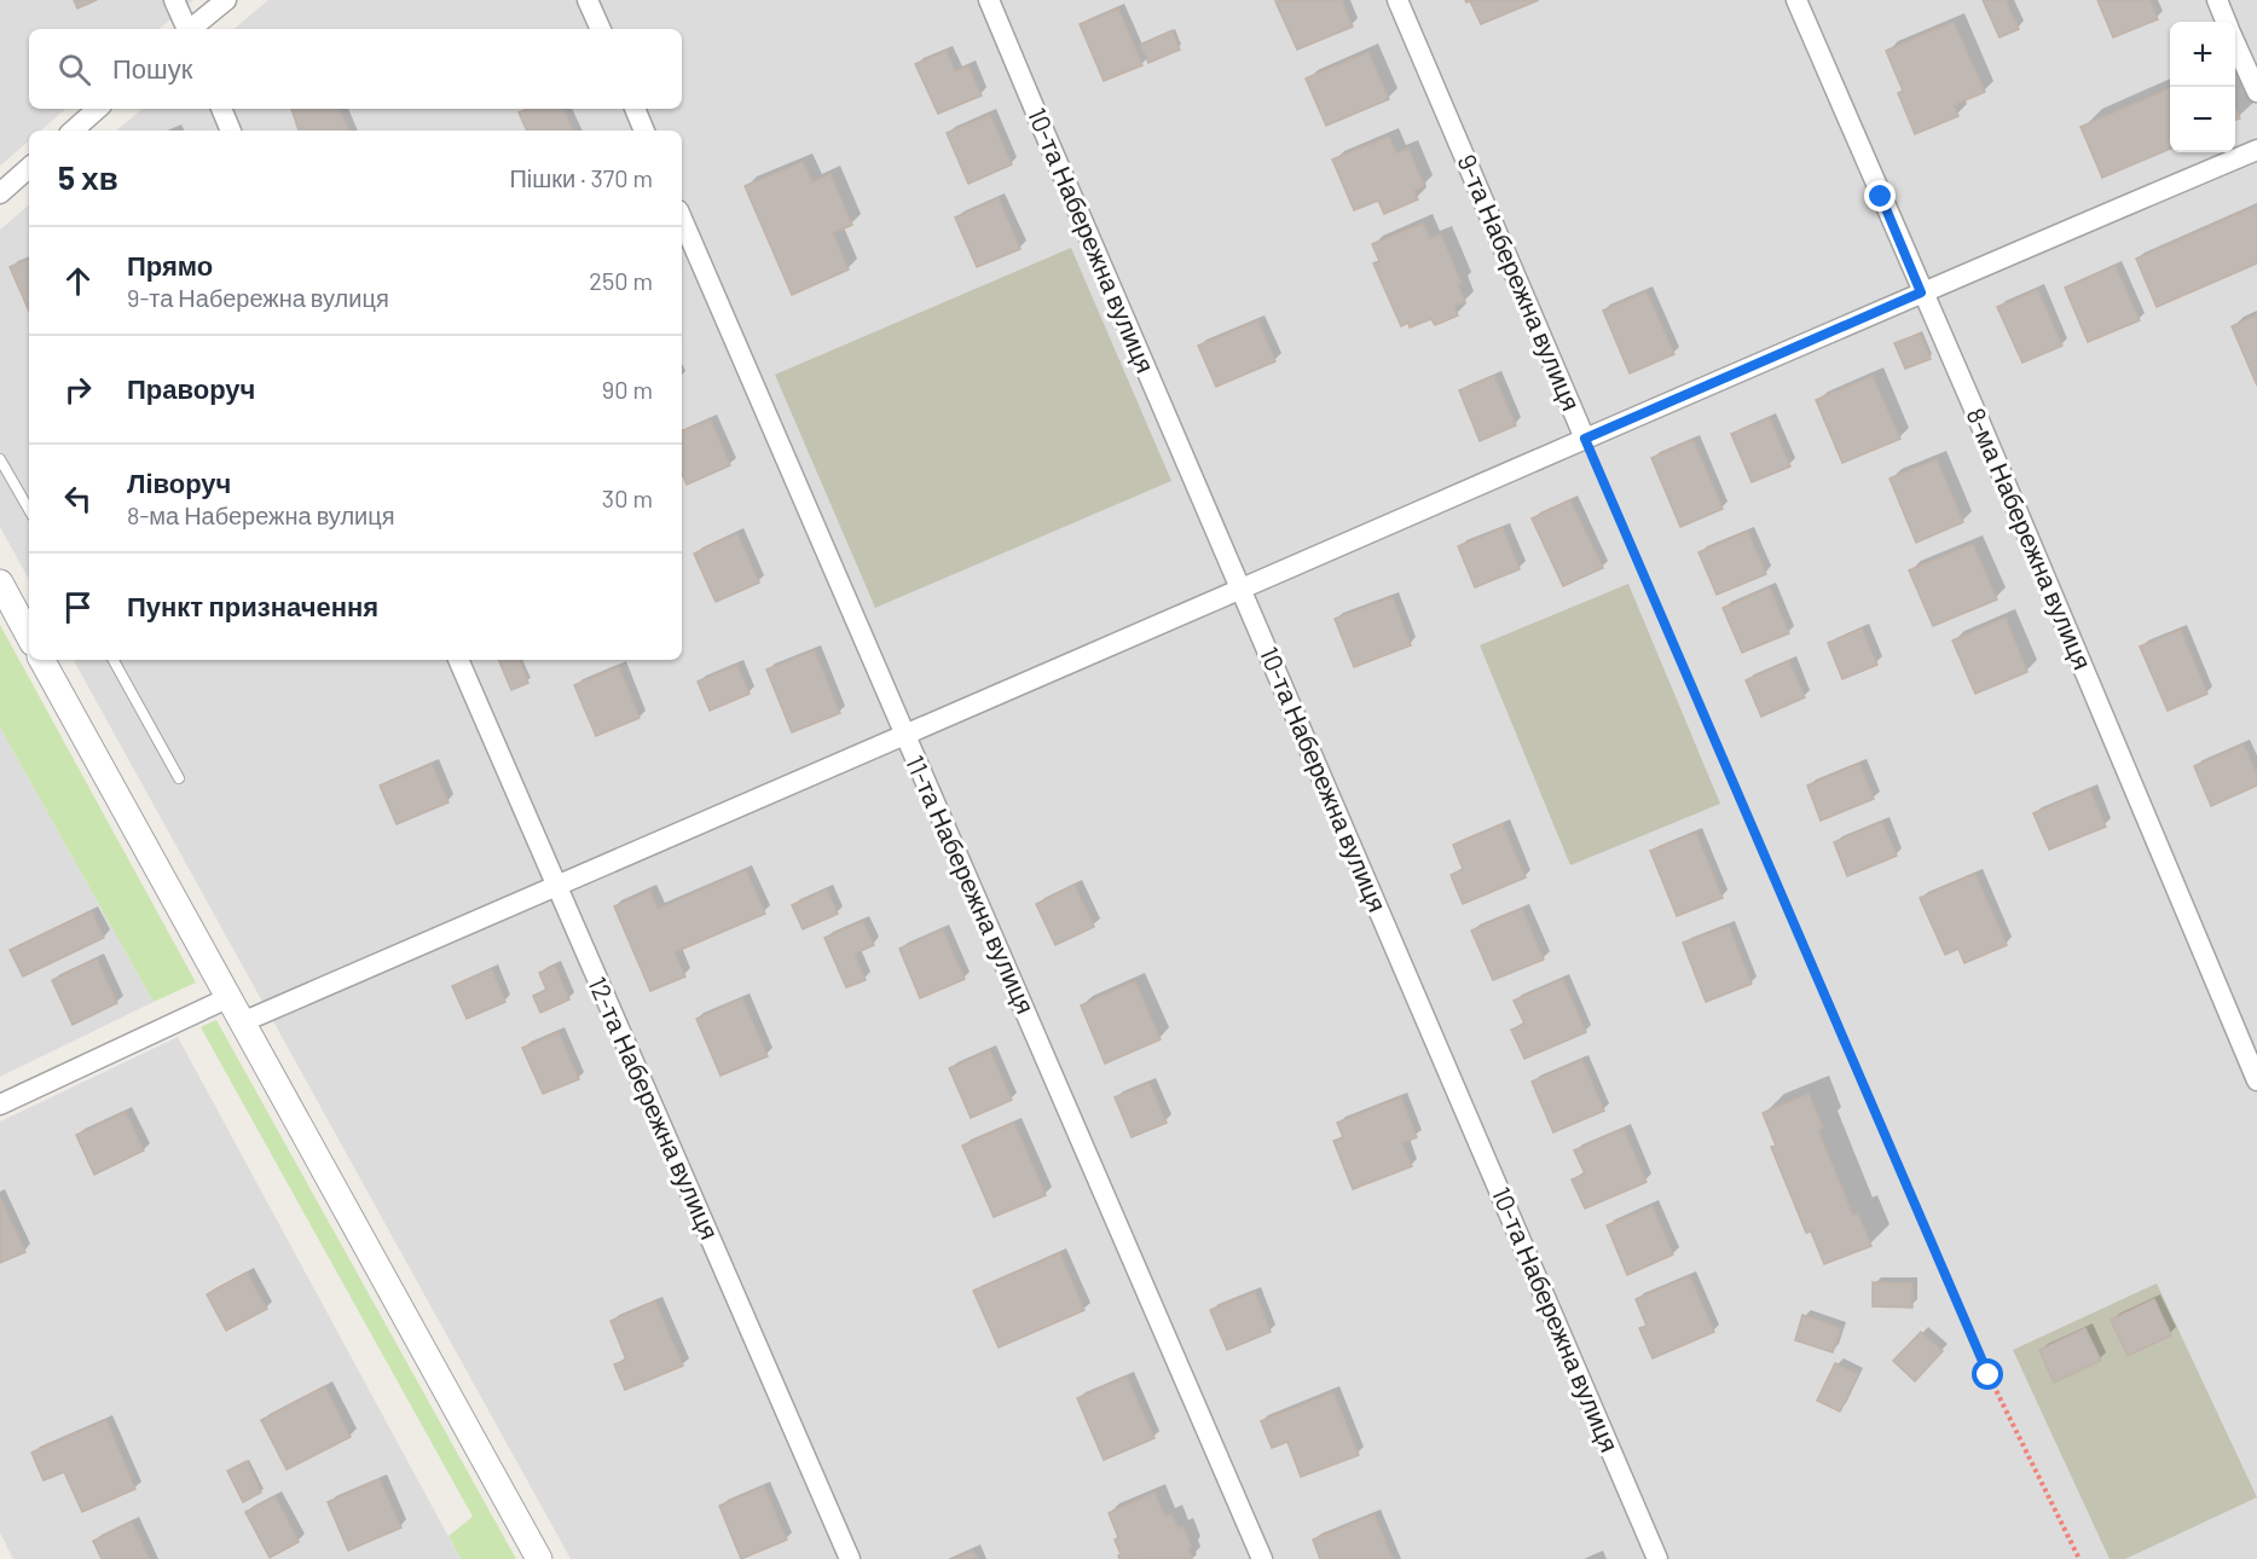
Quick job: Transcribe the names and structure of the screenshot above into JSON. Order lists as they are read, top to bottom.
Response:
{
  "streets": {
    "street": [
      "10-та Набережна вулиця",
      "9-та Набережна вулиця",
      "8-ма Набережна вулиця",
      "11-та Набережна вулиця",
      "12-та Набережна вулиця"
    ]
  },
  "page": {
    "map_buttons": ["+", "−"],
    "search": "Пошук",
    "heading": ["5 хв", "Пішки · 370 m"],
    "list": [
      ["Прямо", "9-та Набережна вулиця", "250 m"],
      ["Праворуч", "90 m"],
      ["Ліворуч", "8-ма Набережна вулиця", "30 m"],
      "Пункт призначення"
    ]
  }
}
